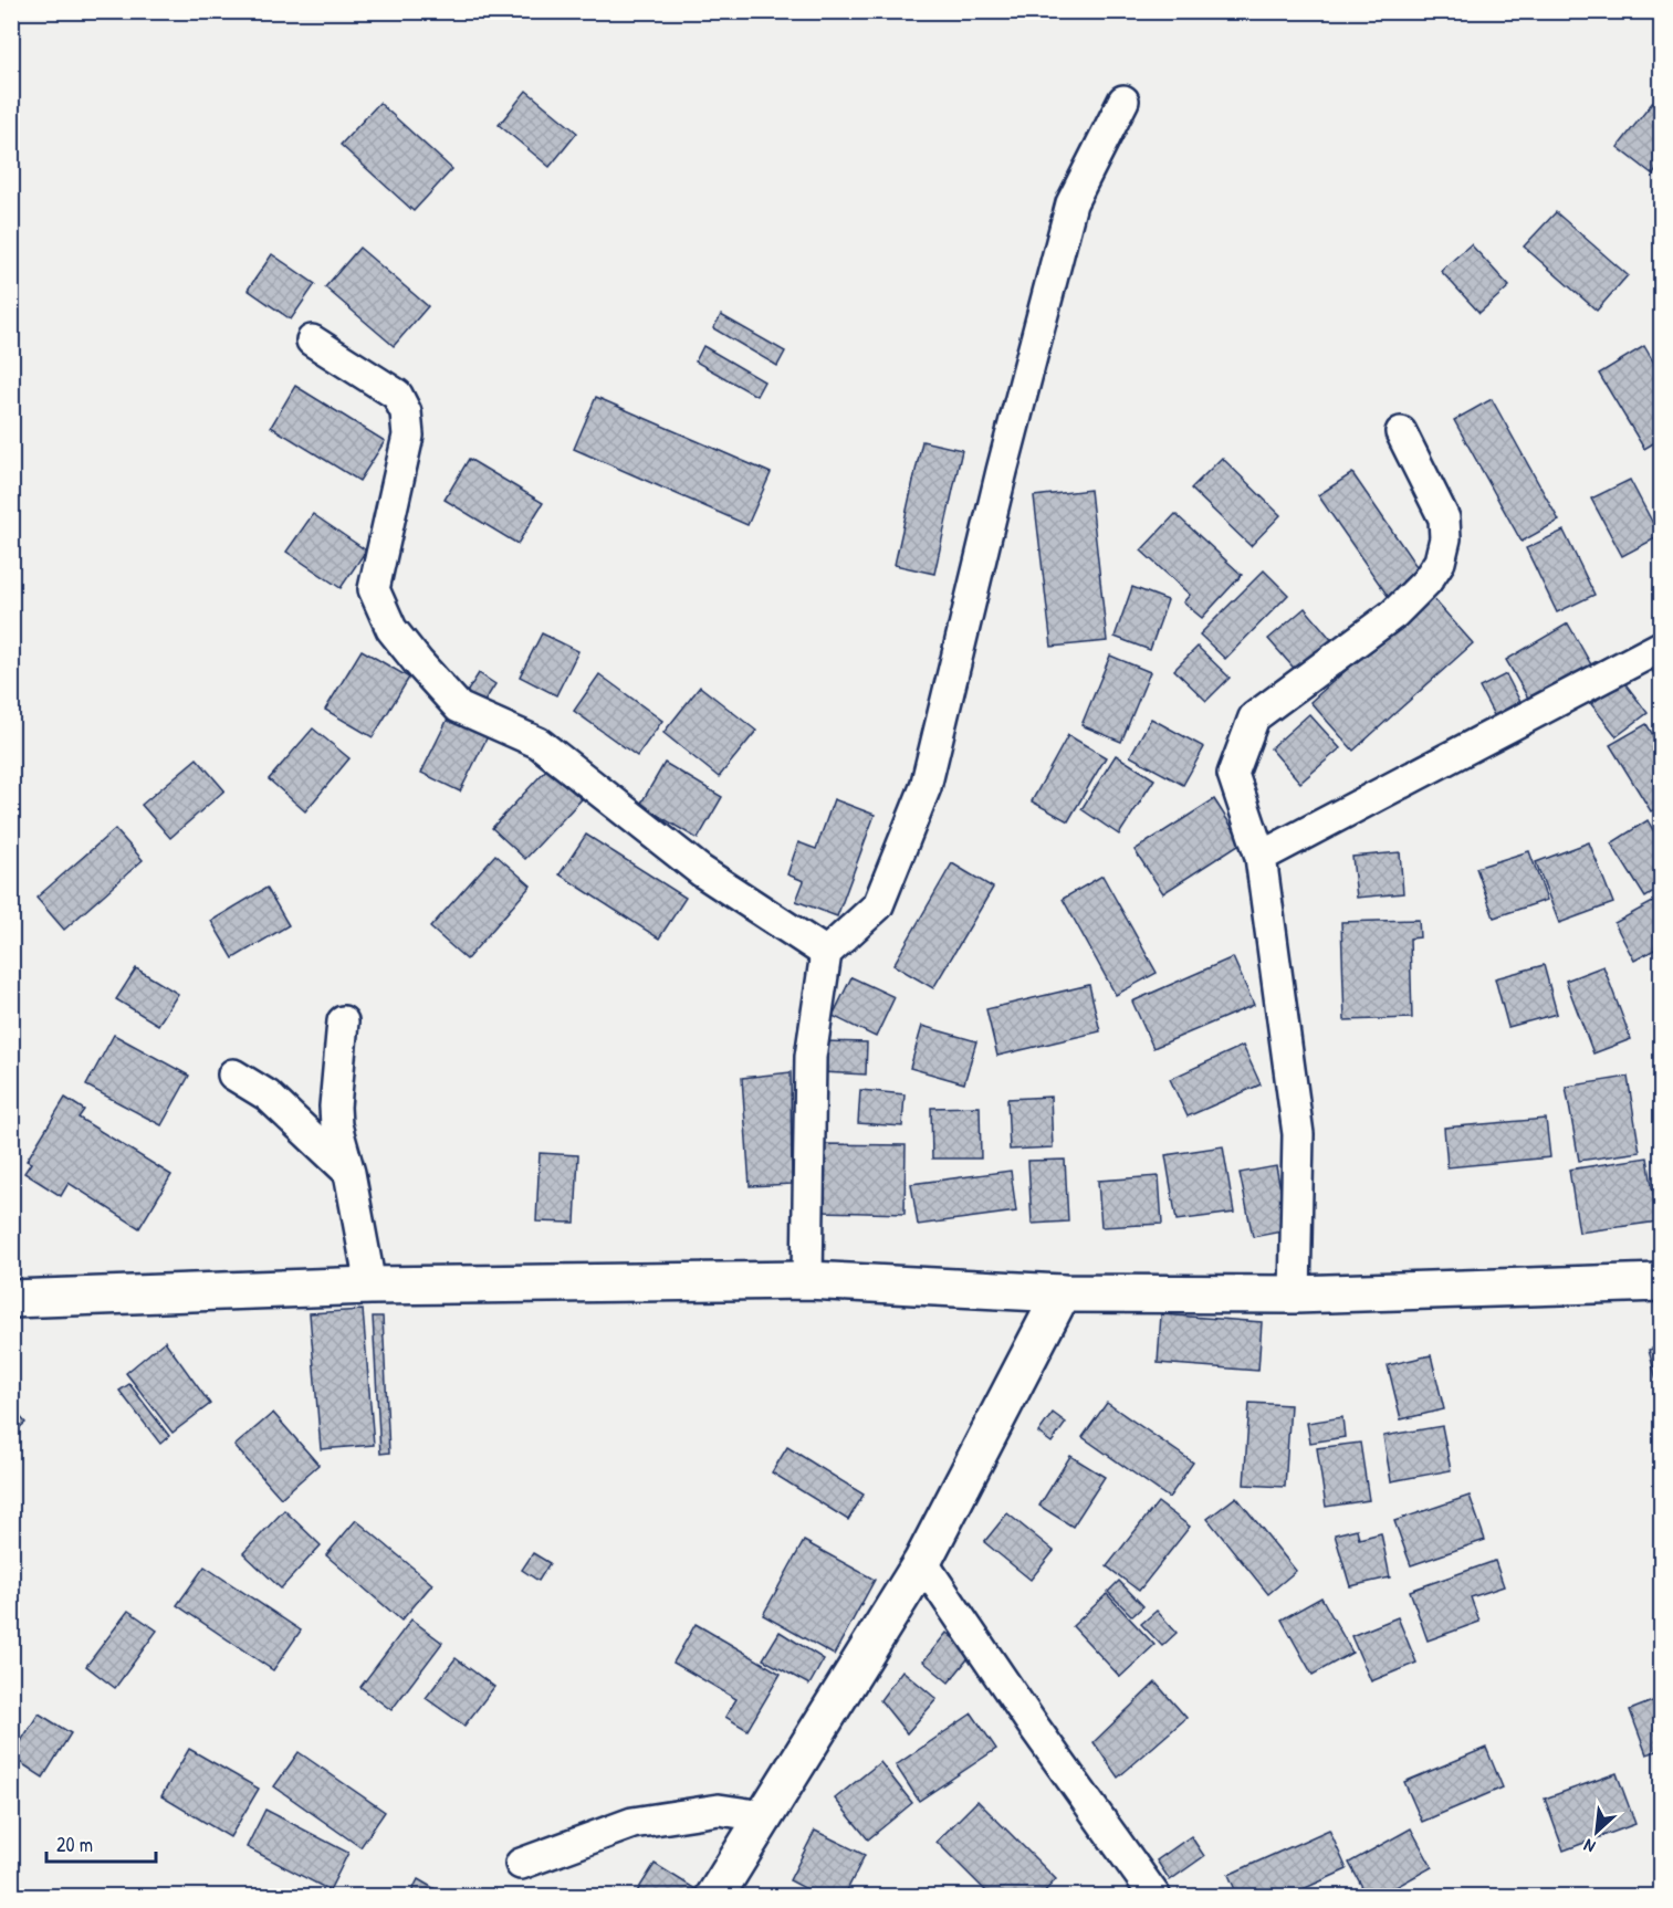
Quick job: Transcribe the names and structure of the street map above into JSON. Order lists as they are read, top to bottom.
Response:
{
  "scale_bar": "20 m",
  "north": "bottom left"
}
